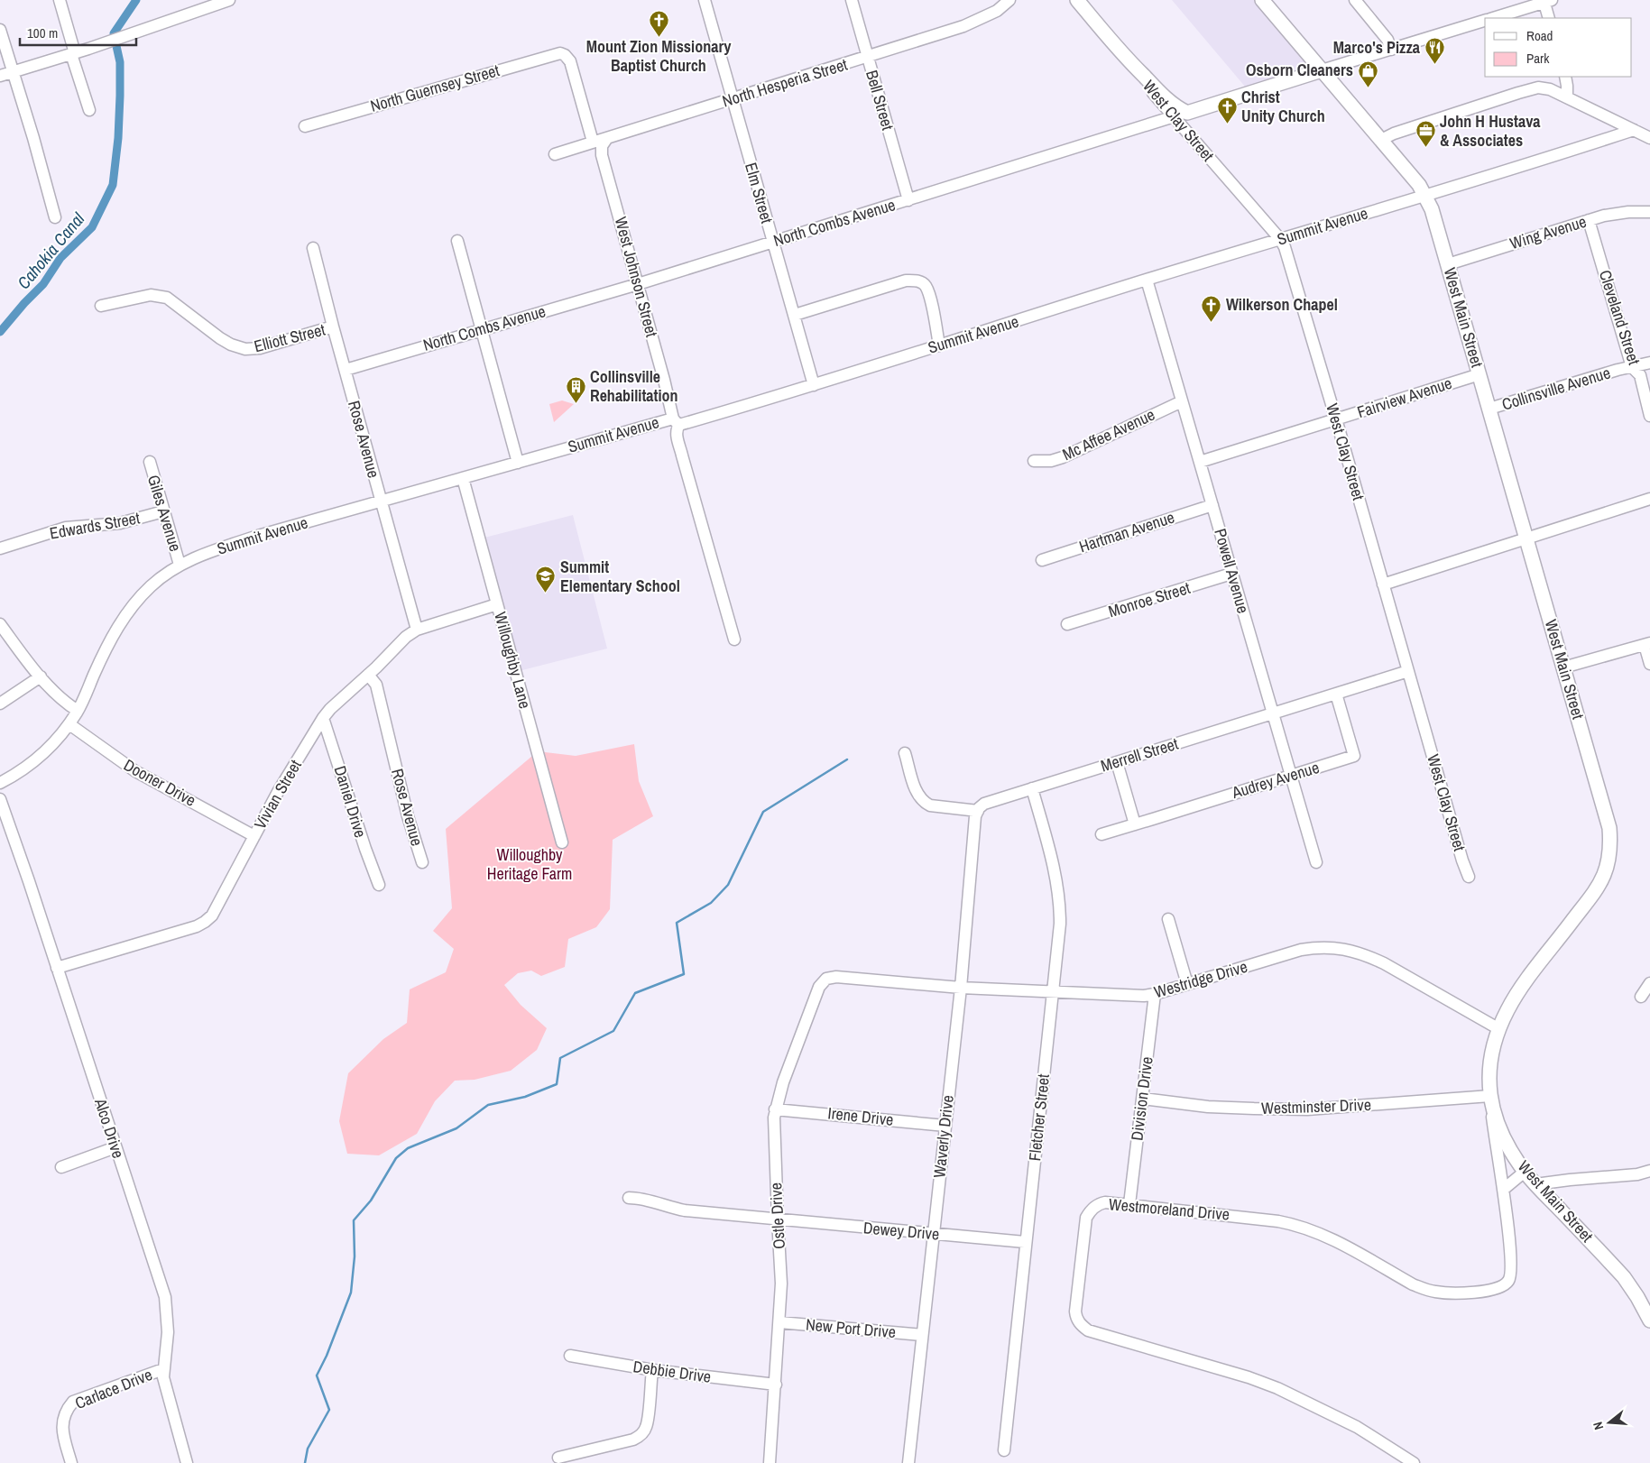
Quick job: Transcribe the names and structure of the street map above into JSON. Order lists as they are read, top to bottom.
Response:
{
  "streets": {
    "main road": ["West Clay Street", "North Combs Avenue", "West Main Street"],
    "street": [
      "North Hesperia Street",
      "North Guernsey Street",
      "Bell Street",
      "Elm Street",
      "Summit Avenue",
      "Wing Avenue",
      "West Johnson Street",
      "Cleveland Street",
      "Elliott Street",
      "Collinsville Avenue",
      "Fairview Avenue",
      "Mc Affee Avenue",
      "Rose Avenue",
      "Giles Avenue",
      "Edwards Street",
      "Hartman Avenue",
      "Powell Avenue",
      "Monroe Street",
      "Willoughby Lane",
      "Merrell Street",
      "Audrey Avenue",
      "Dooner Drive",
      "Vivian Street",
      "Daniel Drive",
      "Westridge Drive",
      "Division Drive",
      "Westminster Drive",
      "Irene Drive",
      "Fletcher Street",
      "Alco Drive",
      "Waverly Drive",
      "Westmoreland Drive",
      "Ostle Drive",
      "Dewey Drive",
      "New Port Drive",
      "Debbie Drive",
      "Carlace Drive"
    ]
  },
  "crossings": [
    ["North Hesperia Street", "North Guernsey Street"],
    ["North Hesperia Street", "Bell Street"],
    ["North Hesperia Street", "Elm Street"],
    ["North Hesperia Street", "West Johnson Street"],
    ["Bell Street", "North Combs Avenue"],
    ["West Clay Street", "North Combs Avenue"],
    ["West Clay Street", "Summit Avenue"],
    ["West Clay Street", "Fairview Avenue"],
    ["West Clay Street", "Merrell Street"],
    ["Elm Street", "North Combs Avenue"],
    ["Elm Street", "Summit Avenue"],
    ["North Combs Avenue", "West Johnson Street"],
    ["North Combs Avenue", "West Main Street"],
    ["North Combs Avenue", "Rose Avenue"],
    ["Summit Avenue", "West Johnson Street"],
    ["Summit Avenue", "West Main Street"],
    ["Summit Avenue", "Rose Avenue"],
    ["Summit Avenue", "Giles Avenue"],
    ["Summit Avenue", "Powell Avenue"],
    ["Summit Avenue", "Willoughby Lane"],
    ["Summit Avenue", "Dooner Drive"],
    ["Wing Avenue", "West Main Street"],
    ["Wing Avenue", "Cleveland Street"],
    ["West Main Street", "Collinsville Avenue"],
    ["West Main Street", "Fairview Avenue"],
    ["West Main Street", "Westridge Drive"],
    ["West Main Street", "Westminster Drive"],
    ["West Main Street", "Westmoreland Drive"],
    ["Cleveland Street", "Collinsville Avenue"],
    ["Elliott Street", "Rose Avenue"],
    ["Fairview Avenue", "Powell Avenue"],
    ["Mc Affee Avenue", "Powell Avenue"],
    ["Rose Avenue", "Vivian Street"],
    ["Giles Avenue", "Edwards Street"],
    ["Hartman Avenue", "Powell Avenue"],
    ["Powell Avenue", "Monroe Street"],
    ["Powell Avenue", "Merrell Street"],
    ["Powell Avenue", "Audrey Avenue"],
    ["Willoughby Lane", "Vivian Street"],
    ["Merrell Street", "Audrey Avenue"],
    ["Merrell Street", "Fletcher Street"],
    ["Merrell Street", "Waverly Drive"],
    ["Dooner Drive", "Vivian Street"],
    ["Vivian Street", "Daniel Drive"],
    ["Vivian Street", "Alco Drive"],
    ["Westridge Drive", "Division Drive"],
    ["Westridge Drive", "Fletcher Street"],
    ["Westridge Drive", "Waverly Drive"],
    ["Westridge Drive", "Ostle Drive"],
    ["Division Drive", "Westminster Drive"],
    ["Division Drive", "Westmoreland Drive"],
    ["Westminster Drive", "Westmoreland Drive"],
    ["Irene Drive", "Waverly Drive"],
    ["Irene Drive", "Ostle Drive"],
    ["Fletcher Street", "Dewey Drive"],
    ["Alco Drive", "Carlace Drive"],
    ["Waverly Drive", "Dewey Drive"],
    ["Waverly Drive", "New Port Drive"],
    ["Ostle Drive", "Dewey Drive"],
    ["Ostle Drive", "New Port Drive"],
    ["Ostle Drive", "Debbie Drive"]
  ],
  "water": ["Cahokia Canal"],
  "parks": ["Willoughby Heritage Farm"],
  "places": {
    "church": ["Mount Zion Missionary Baptist Church", "Christ Unity Church", "Wilkerson Chapel"],
    "restaurant": ["Marco's Pizza"],
    "shop": ["Osborn Cleaners"],
    "office": ["John H Hustava & Associates"],
    "building": ["Collinsville Rehabilitation"],
    "school or university": ["Summit Elementary School"]
  },
  "legend": ["Road", "Park"],
  "scale_bar": "100 m",
  "north": "left"
}
